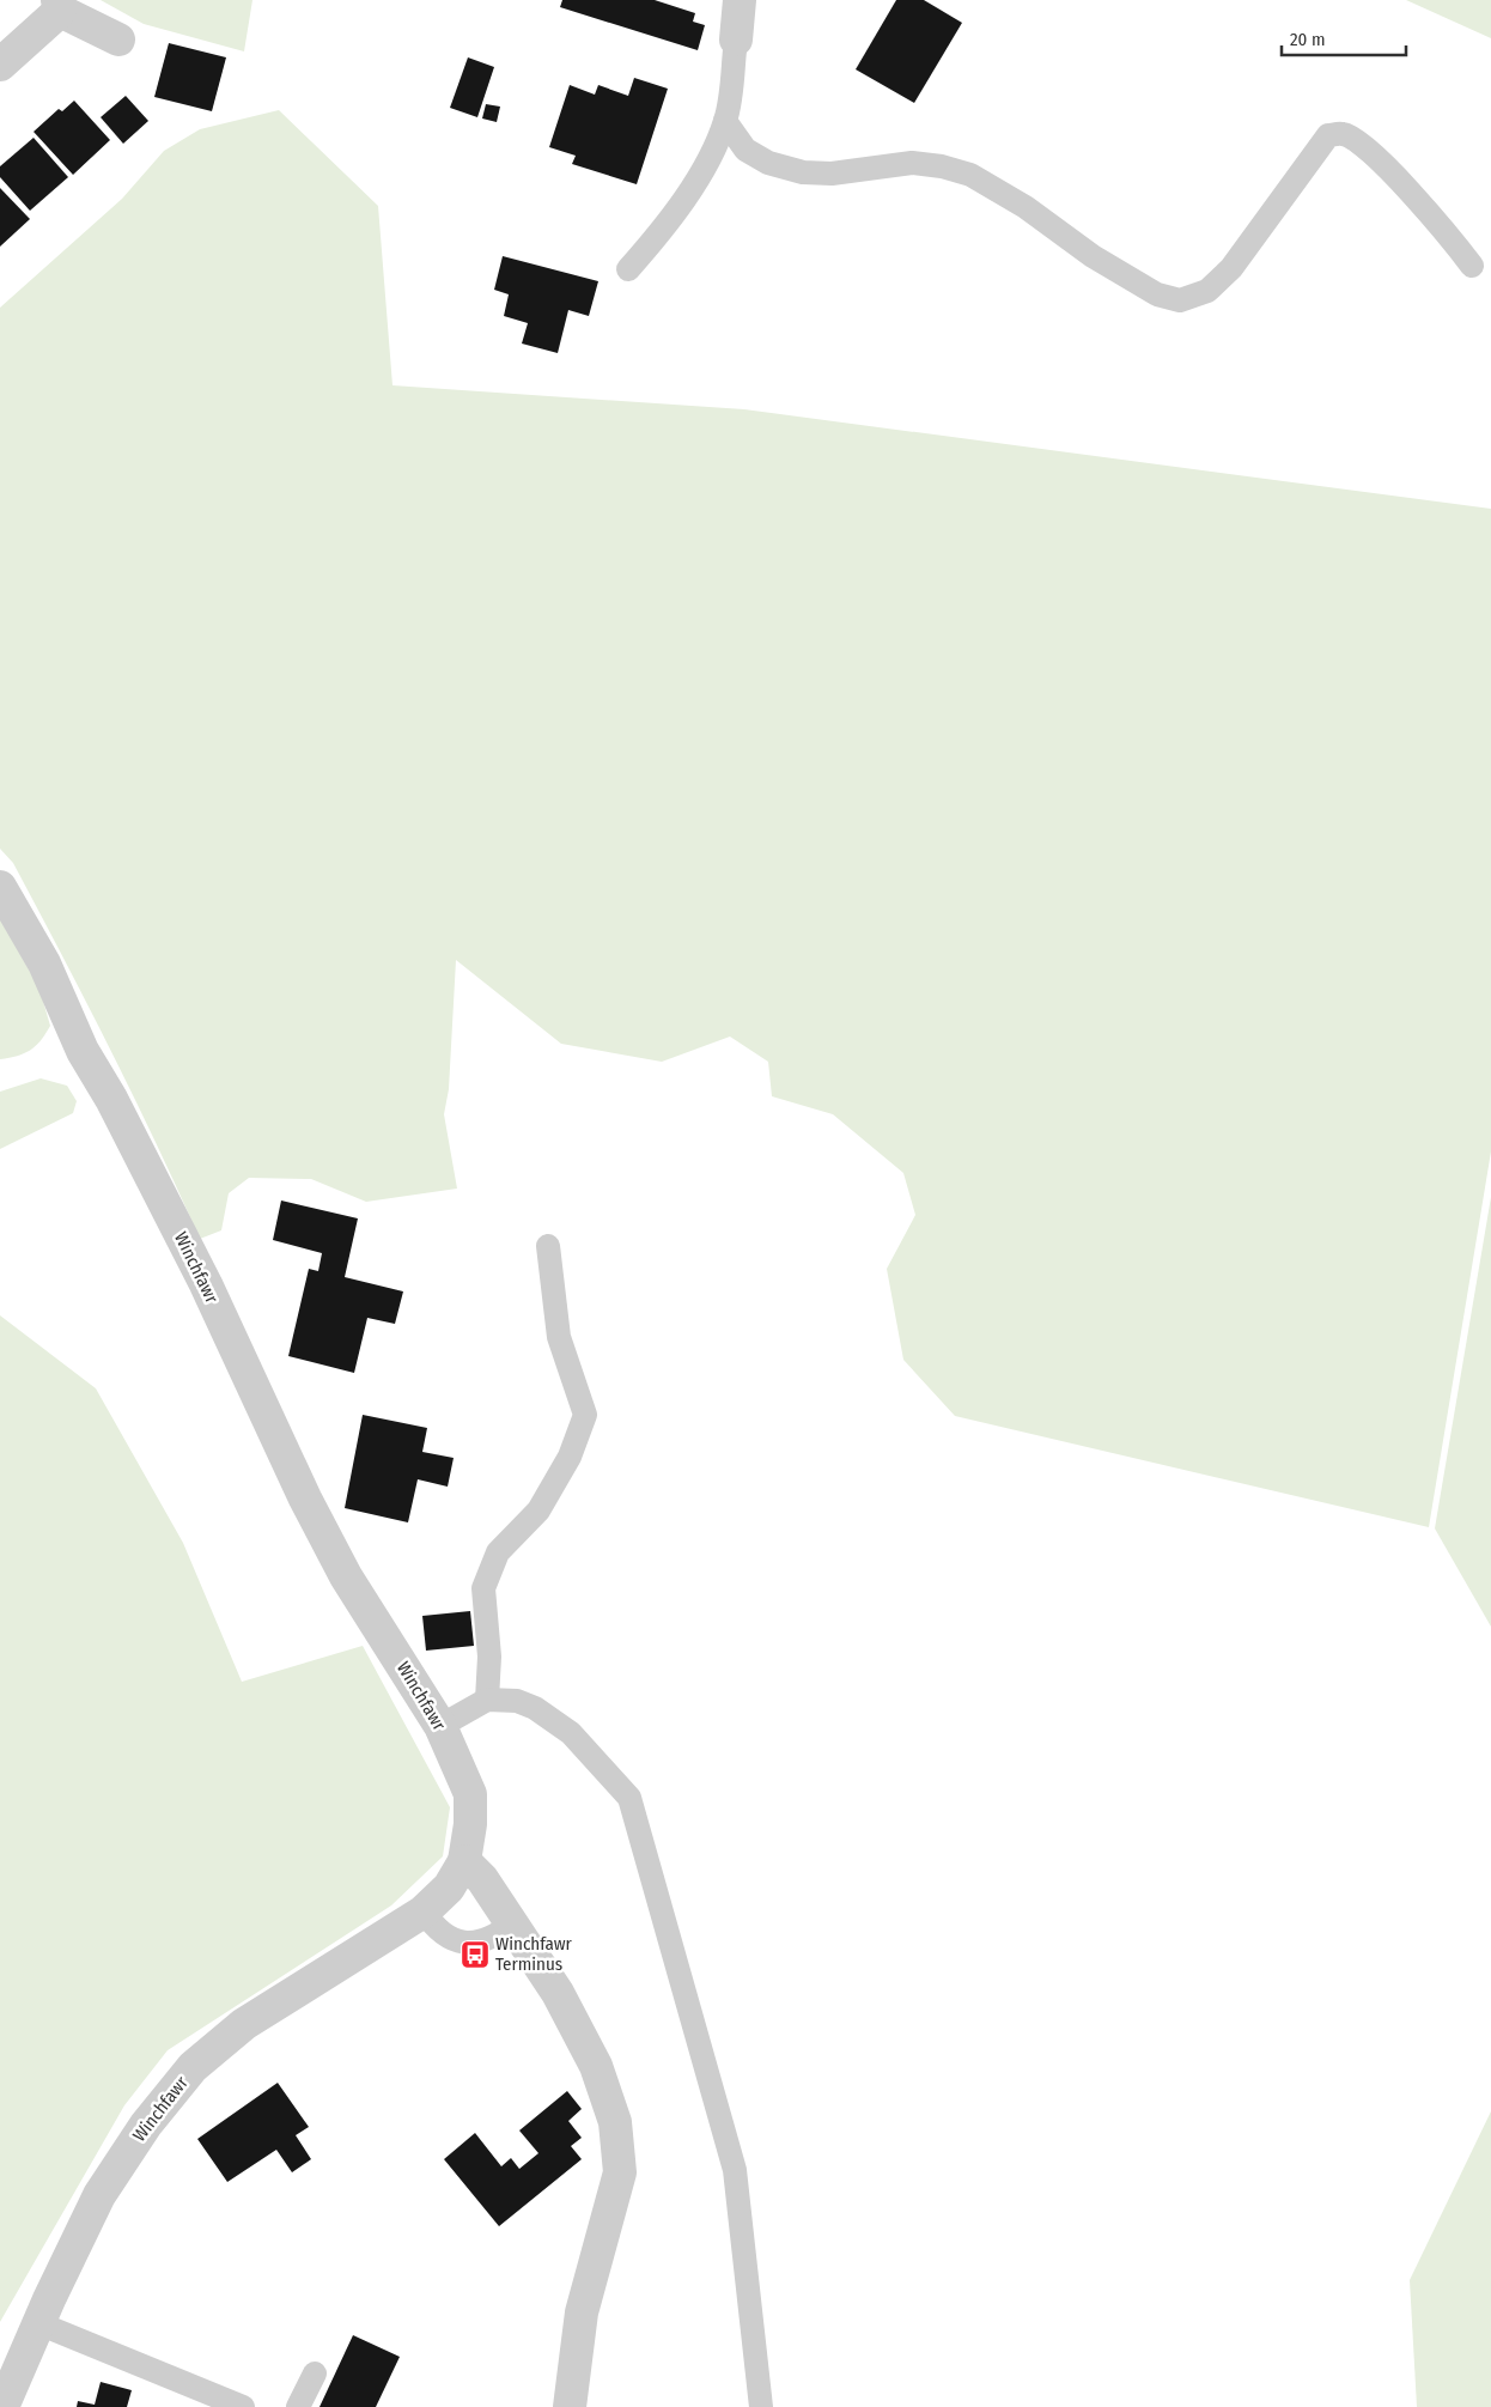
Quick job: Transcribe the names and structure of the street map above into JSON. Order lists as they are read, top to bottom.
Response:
{
  "streets": {
    "street": ["Winchfawr"]
  },
  "places": {
    "bus stop": ["Winchfawr Terminus"]
  },
  "scale_bar": "20 m"
}
